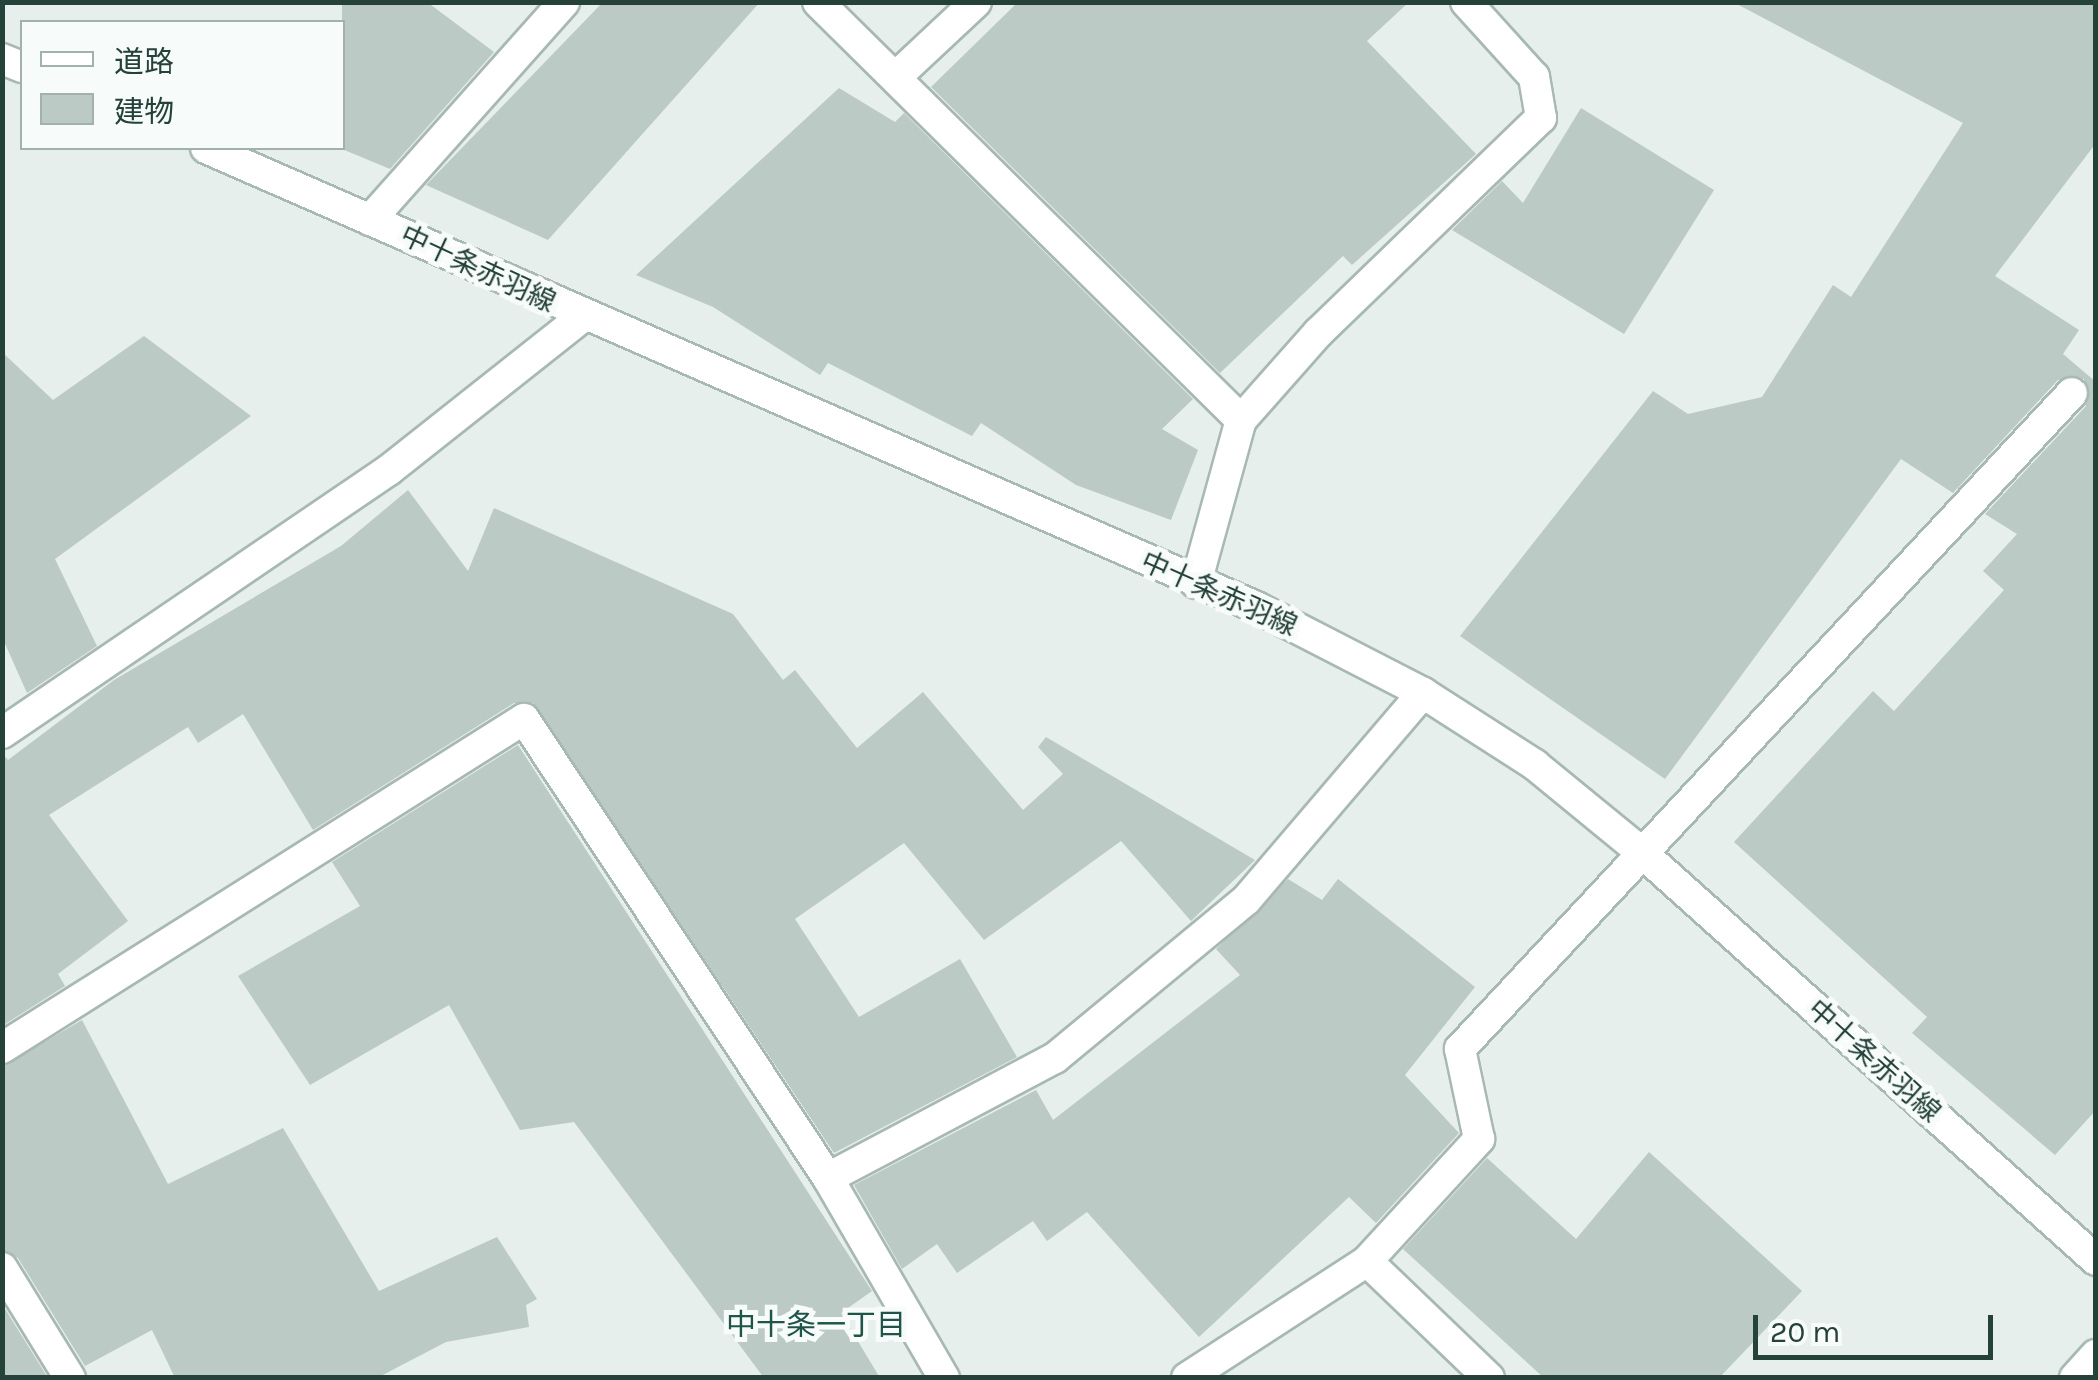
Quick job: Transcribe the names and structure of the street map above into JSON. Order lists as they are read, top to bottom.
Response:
{
  "streets": {
    "main road": ["中十条赤羽線"]
  },
  "districts": ["中十条一丁目"],
  "legend": ["道路", "建物"],
  "scale_bar": "20 m"
}
